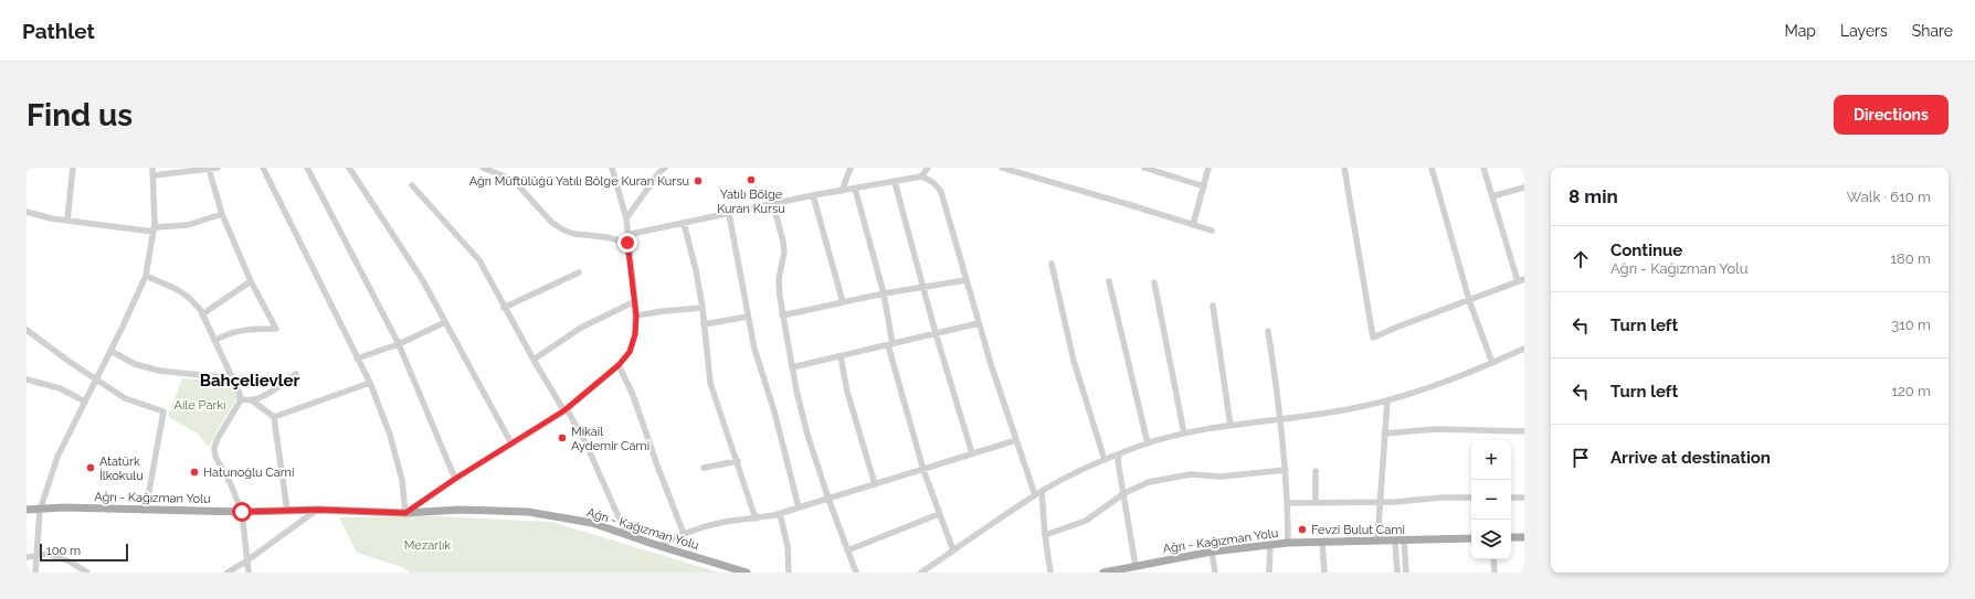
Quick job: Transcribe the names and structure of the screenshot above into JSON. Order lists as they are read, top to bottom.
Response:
{
  "streets": {
    "main road": ["Ağrı - Kağızman Yolu"]
  },
  "districts": ["Bahçelievler"],
  "parks": ["Aile Parkı", "Mezarlık"],
  "places": [
    "Yatılı Bölge Kuran Kursu",
    "Ağrı Müftülüğü Yatılı Bölge Kuran Kursu",
    "Mikail Aydemir Cami",
    "Atatürk İlkokulu",
    "Hatunoğlu Cami",
    "Fevzi Bulut Cami"
  ],
  "scale_bar": "100 m",
  "page": {
    "header": "Pathlet",
    "nav": ["Map", "Layers", "Share"],
    "buttons": "Directions",
    "title": "Find us",
    "heading": ["8 min", "Walk · 610 m"],
    "list": [
      ["Continue", "Ağrı - Kağızman Yolu", "180 m"],
      ["Turn left", "310 m"],
      ["Turn left", "120 m"],
      "Arrive at destination"
    ],
    "map_buttons": ["+", "−"],
    "scale": "100 m"
  }
}
